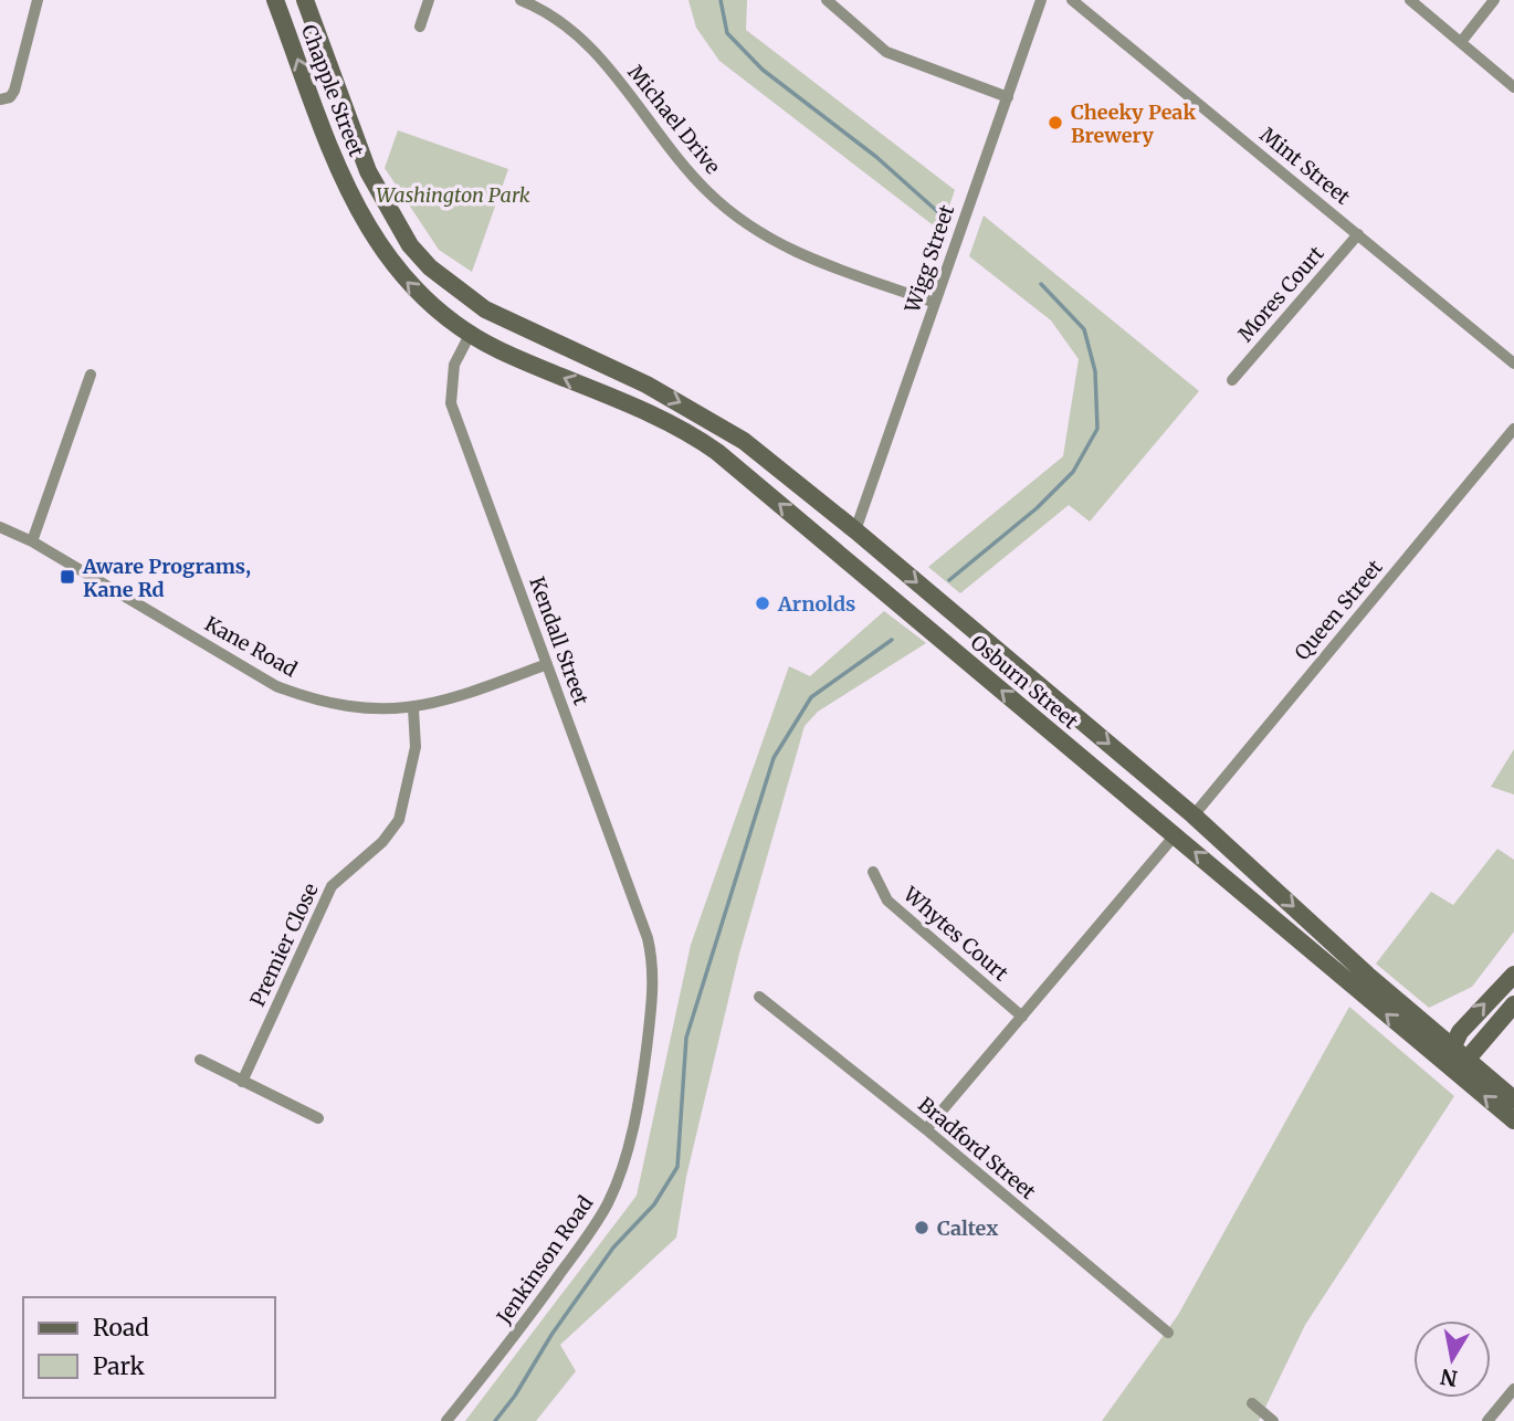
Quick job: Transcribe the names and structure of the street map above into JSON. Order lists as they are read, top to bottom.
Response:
{
  "streets": {
    "street": [
      "Chapple Street",
      "Michael Drive",
      "Mint Street",
      "Wigg Street",
      "Mores Court",
      "Queen Street",
      "Kendall Street",
      "Kane Road",
      "Osburn Street",
      "Whytes Court",
      "Premier Close",
      "Bradford Street",
      "Jenkinson Road"
    ]
  },
  "crossings": [
    ["Chapple Street", "Kendall Street"],
    ["Chapple Street", "Osburn Street"],
    ["Michael Drive", "Wigg Street"],
    ["Mint Street", "Mores Court"],
    ["Wigg Street", "Osburn Street"],
    ["Queen Street", "Osburn Street"],
    ["Kendall Street", "Kane Road"],
    ["Kendall Street", "Osburn Street"],
    ["Kendall Street", "Jenkinson Road"],
    ["Kane Road", "Premier Close"]
  ],
  "parks": ["Washington Park"],
  "places": {
    "other": ["Cheeky Peak Brewery", "Arnolds", "Caltex"],
    "transit": ["Aware Programs, Kane Rd"]
  },
  "legend": ["Road", "Park"],
  "north": "bottom"
}
